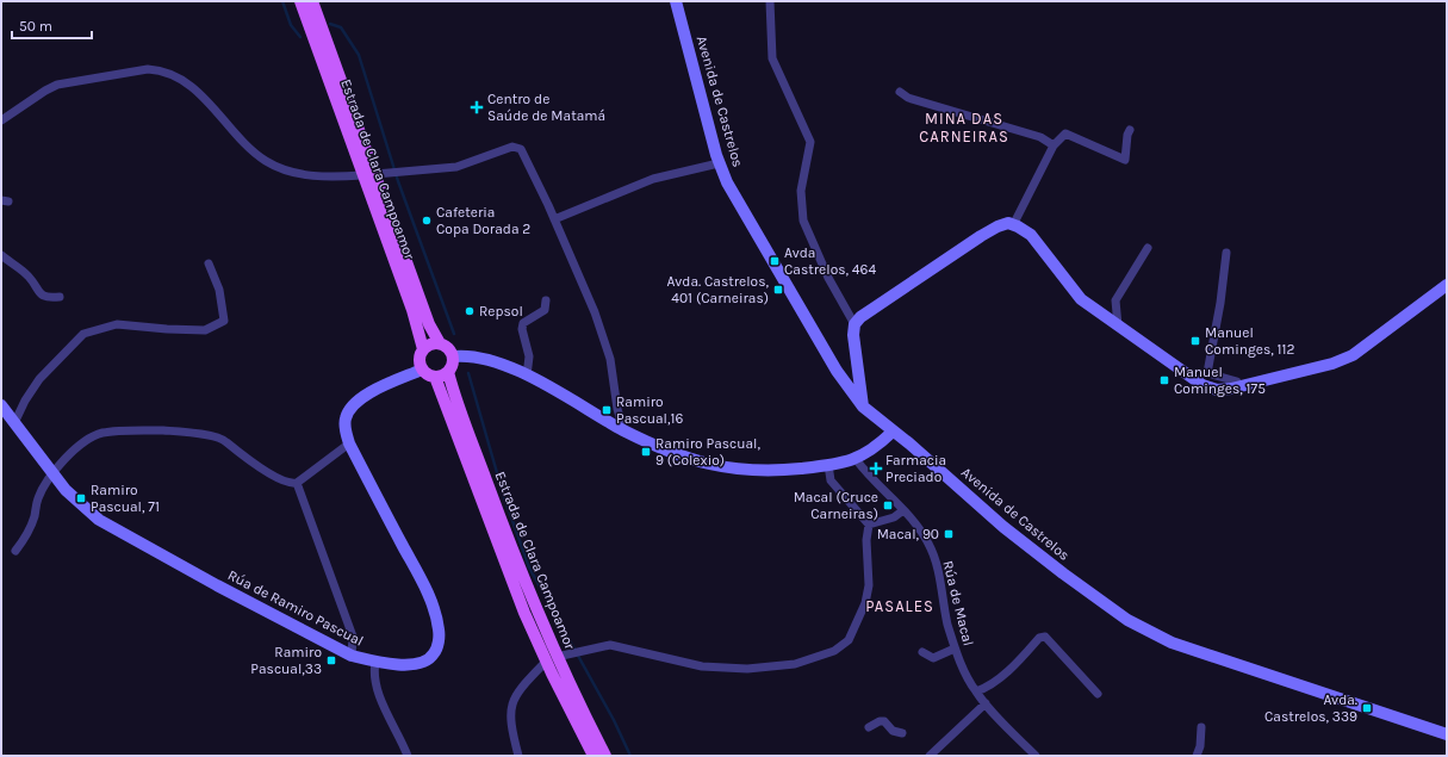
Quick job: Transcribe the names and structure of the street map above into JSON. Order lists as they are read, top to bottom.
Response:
{
  "streets": {
    "main road": ["Estrada de Clara Campoamor"],
    "street": ["Avenida de Castrelos", "Rúa de Macal", "Rúa de Ramiro Pascual"]
  },
  "crossings": [
    ["Estrada de Clara Campoamor", "Rúa de Ramiro Pascual"]
  ],
  "districts": ["MINA DAS CARNEIRAS", "PASALES"],
  "places": {
    "health": ["Centro de Saúde de Matamá", "Farmacia Preciado"],
    "other": ["Cafeteria Copa Dorada 2", "Repsol"],
    "transit": [
      "Avda Castrelos, 464",
      "Avda. Castrelos, 401 (Carneiras)",
      "Manuel Cominges, 112",
      "Manuel Cominges, 175",
      "Ramiro Pascual,16",
      "Ramiro Pascual, 9 (Colexio)",
      "Ramiro Pascual, 71",
      "Macal (Cruce Carneiras)",
      "Macal, 90",
      "Ramiro Pascual,33",
      "Avda. Castrelos, 339"
    ]
  },
  "scale_bar": "50 m"
}
